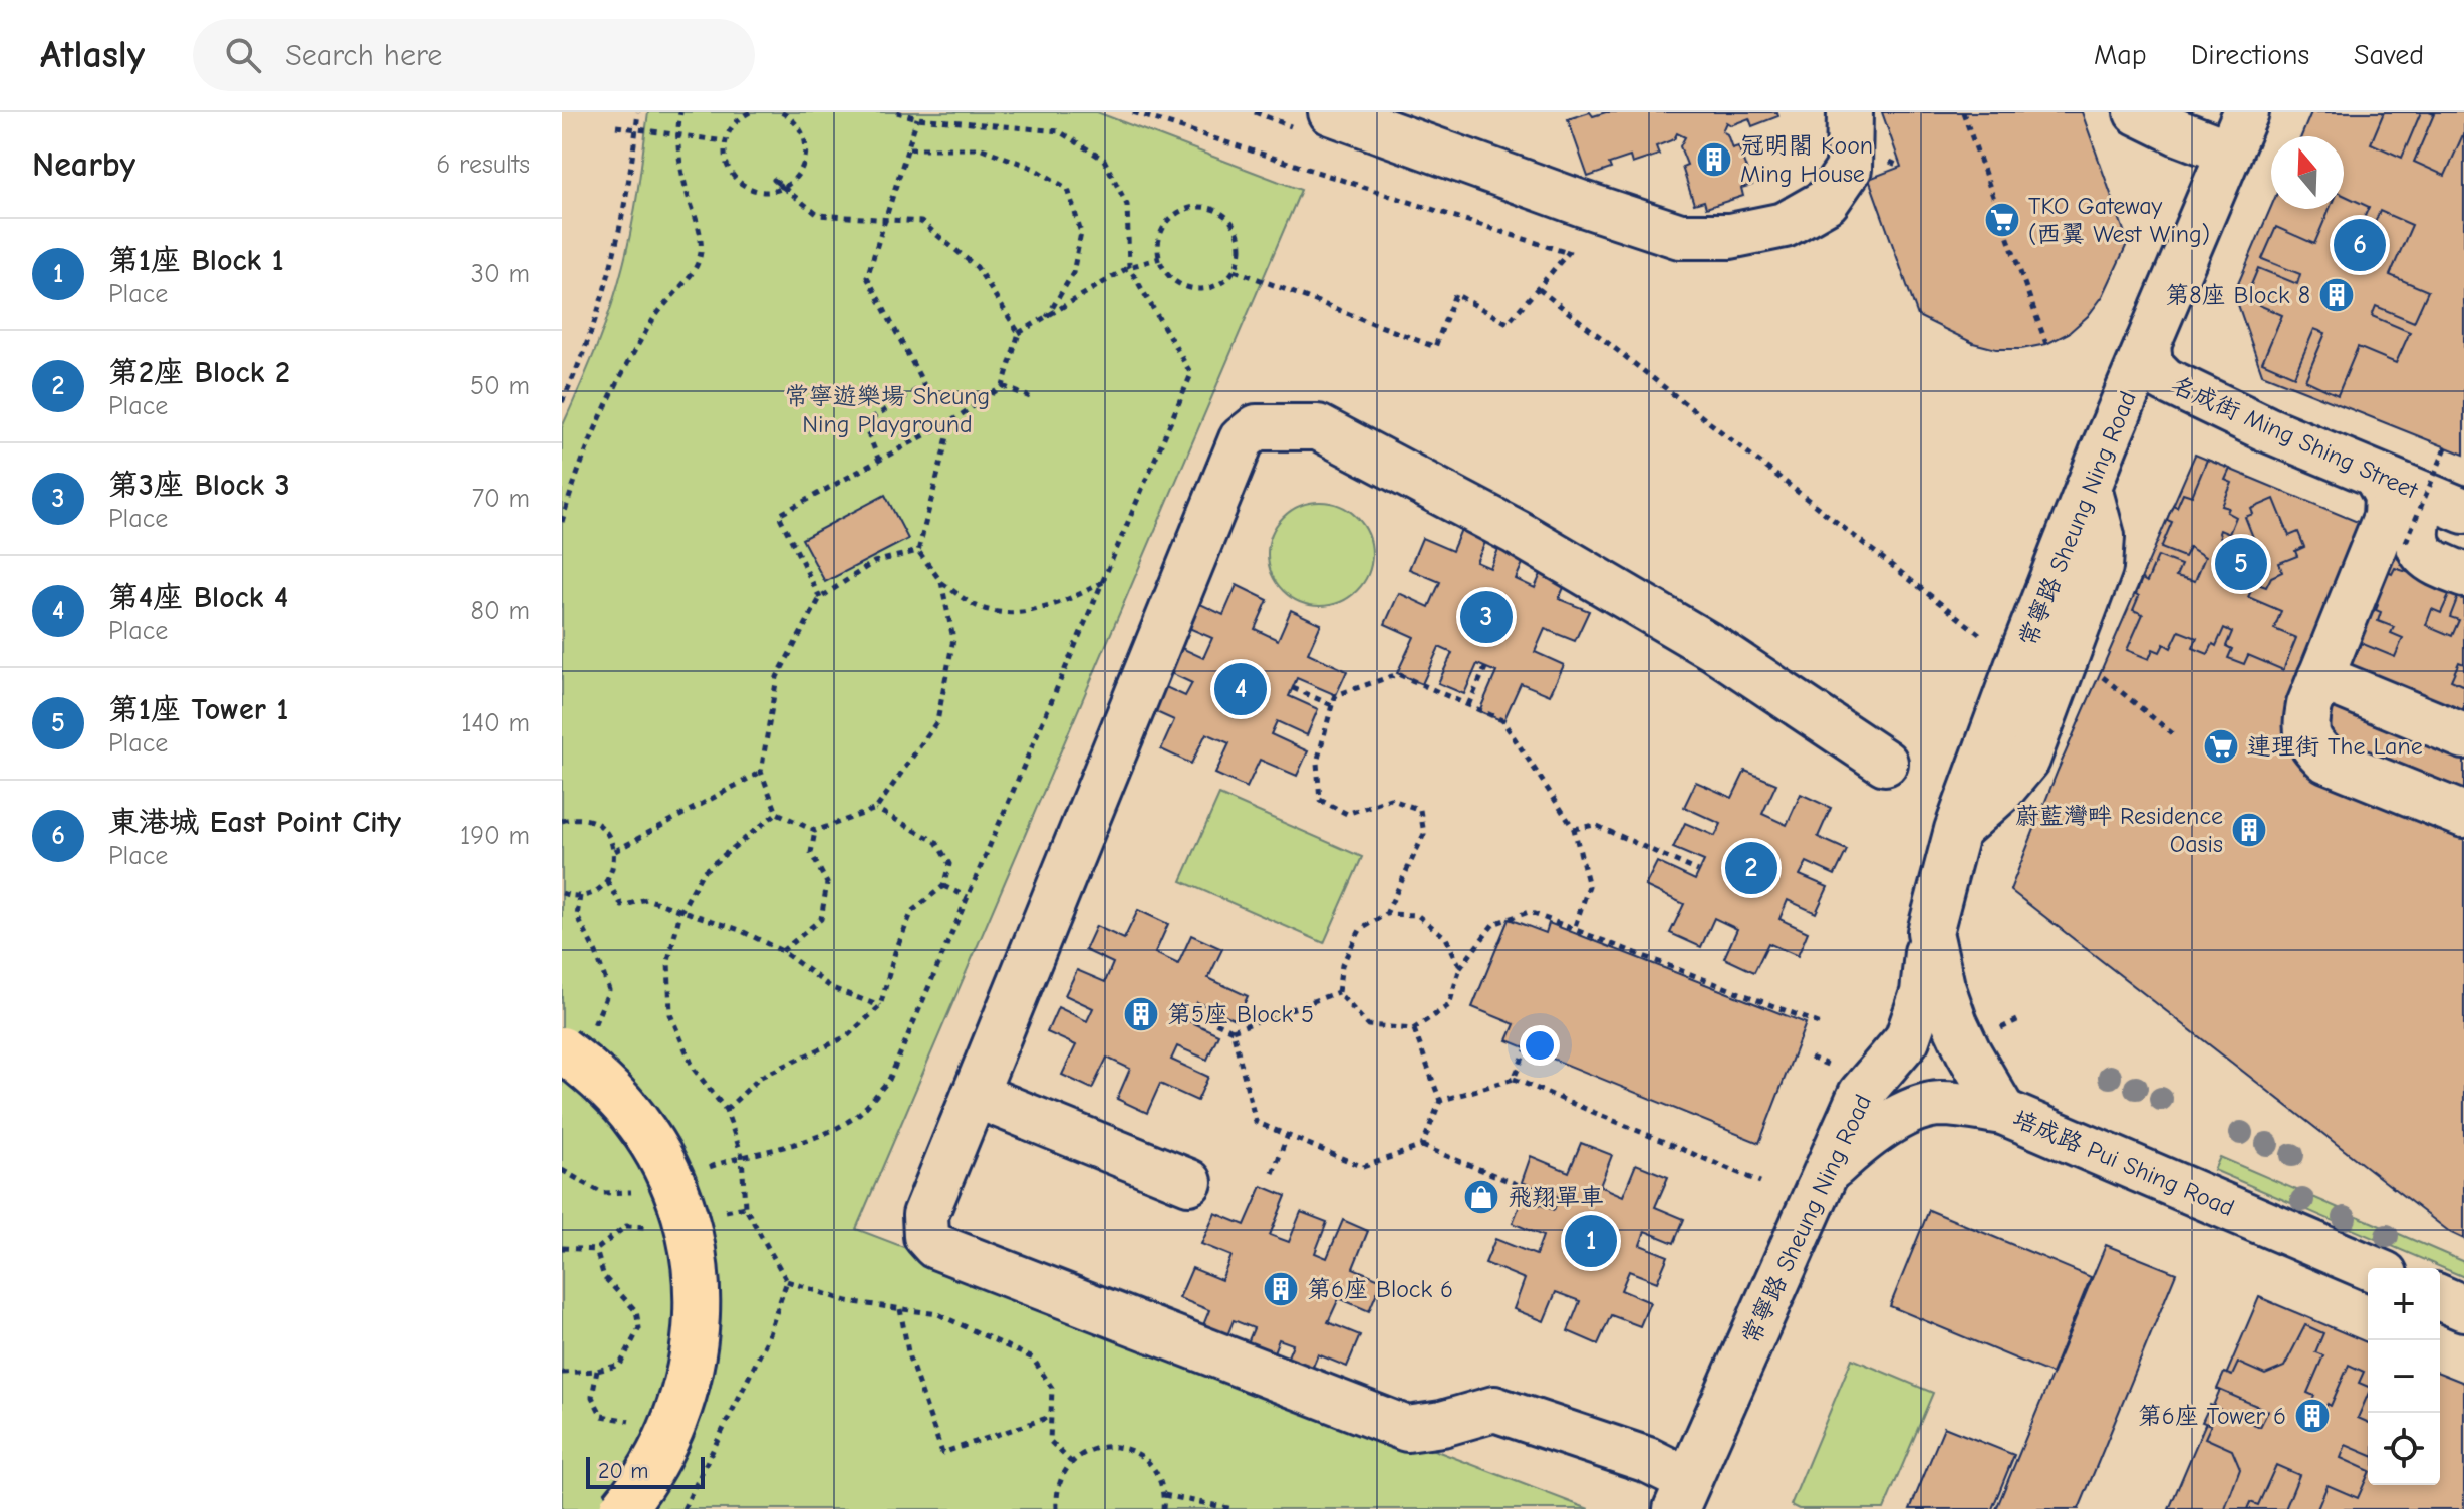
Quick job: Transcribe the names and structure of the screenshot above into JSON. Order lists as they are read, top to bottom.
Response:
{
  "streets": {
    "street": ["名成街 Ming Shing Street", "常寧路 Sheung Ning Road", "培成路 Pui Shing Road"]
  },
  "crossings": [
    ["名成街 Ming Shing Street", "常寧路 Sheung Ning Road"],
    ["常寧路 Sheung Ning Road", "培成路 Pui Shing Road"]
  ],
  "parks": ["常寧遊樂場 Sheung Ning Playground"],
  "places": {
    "building": [
      "冠明閣 Koon Ming House",
      "第8座 Block 8",
      "蔚藍灣畔 Residence Oasis",
      "第5座 Block 5",
      "第6座 Block 6",
      "第6座 Tower 6"
    ],
    "supermarket": ["TKO Gateway (西翼 West Wing)", "連理街 The Lane"],
    "shop": ["飛翔單車"]
  },
  "scale_bar": "20 m",
  "north": "top",
  "page": {
    "header": "Atlasly",
    "search": "Search here",
    "nav": ["Map", "Directions", "Saved"],
    "heading": ["Nearby", "6 results"],
    "pins": [
      "6",
      "5",
      "3",
      "4",
      "2",
      "1"
    ],
    "list": [
      {
        "mark": "1",
        "name": "第1座 Block 1",
        "note": "Place",
        "value": "30 m"
      },
      {
        "mark": "2",
        "name": "第2座 Block 2",
        "note": "Place",
        "value": "50 m"
      },
      {
        "mark": "3",
        "name": "第3座 Block 3",
        "note": "Place",
        "value": "70 m"
      },
      {
        "mark": "4",
        "name": "第4座 Block 4",
        "note": "Place",
        "value": "80 m"
      },
      {
        "mark": "5",
        "name": "第1座 Tower 1",
        "note": "Place",
        "value": "140 m"
      },
      {
        "mark": "6",
        "name": "東港城 East Point City",
        "note": "Place",
        "value": "190 m"
      }
    ],
    "map_buttons": ["+", "−"],
    "scale": "20 m"
  }
}
